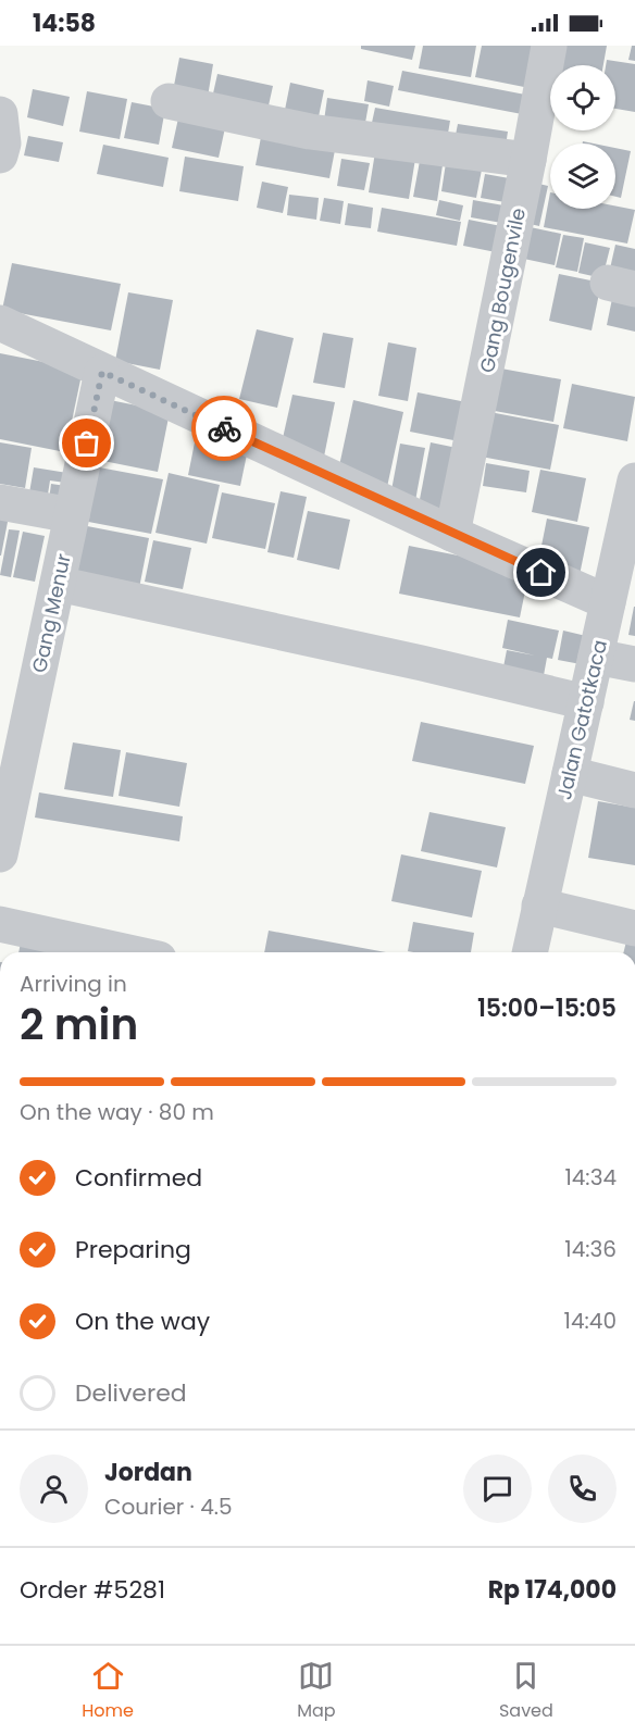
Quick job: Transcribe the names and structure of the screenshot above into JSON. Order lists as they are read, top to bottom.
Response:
{
  "streets": {
    "street": ["Gang Bougenvile", "Gang Menur", "Jalan Gatotkaca"]
  },
  "page": {
    "status": "14:58",
    "heading": ["2 min", "Arriving in", "15:00–15:05"],
    "panel": [
      "Jordan",
      "Courier · 4.5",
      "Order #5281",
      "Rp 174,000"
    ],
    "bar": "On the way · 80 m",
    "list": [
      ["Confirmed", "14:34"],
      ["Preparing", "14:36"],
      ["On the way", "14:40"],
      "Delivered"
    ],
    "tabs": ["Home", "Map", "Saved"]
  }
}
